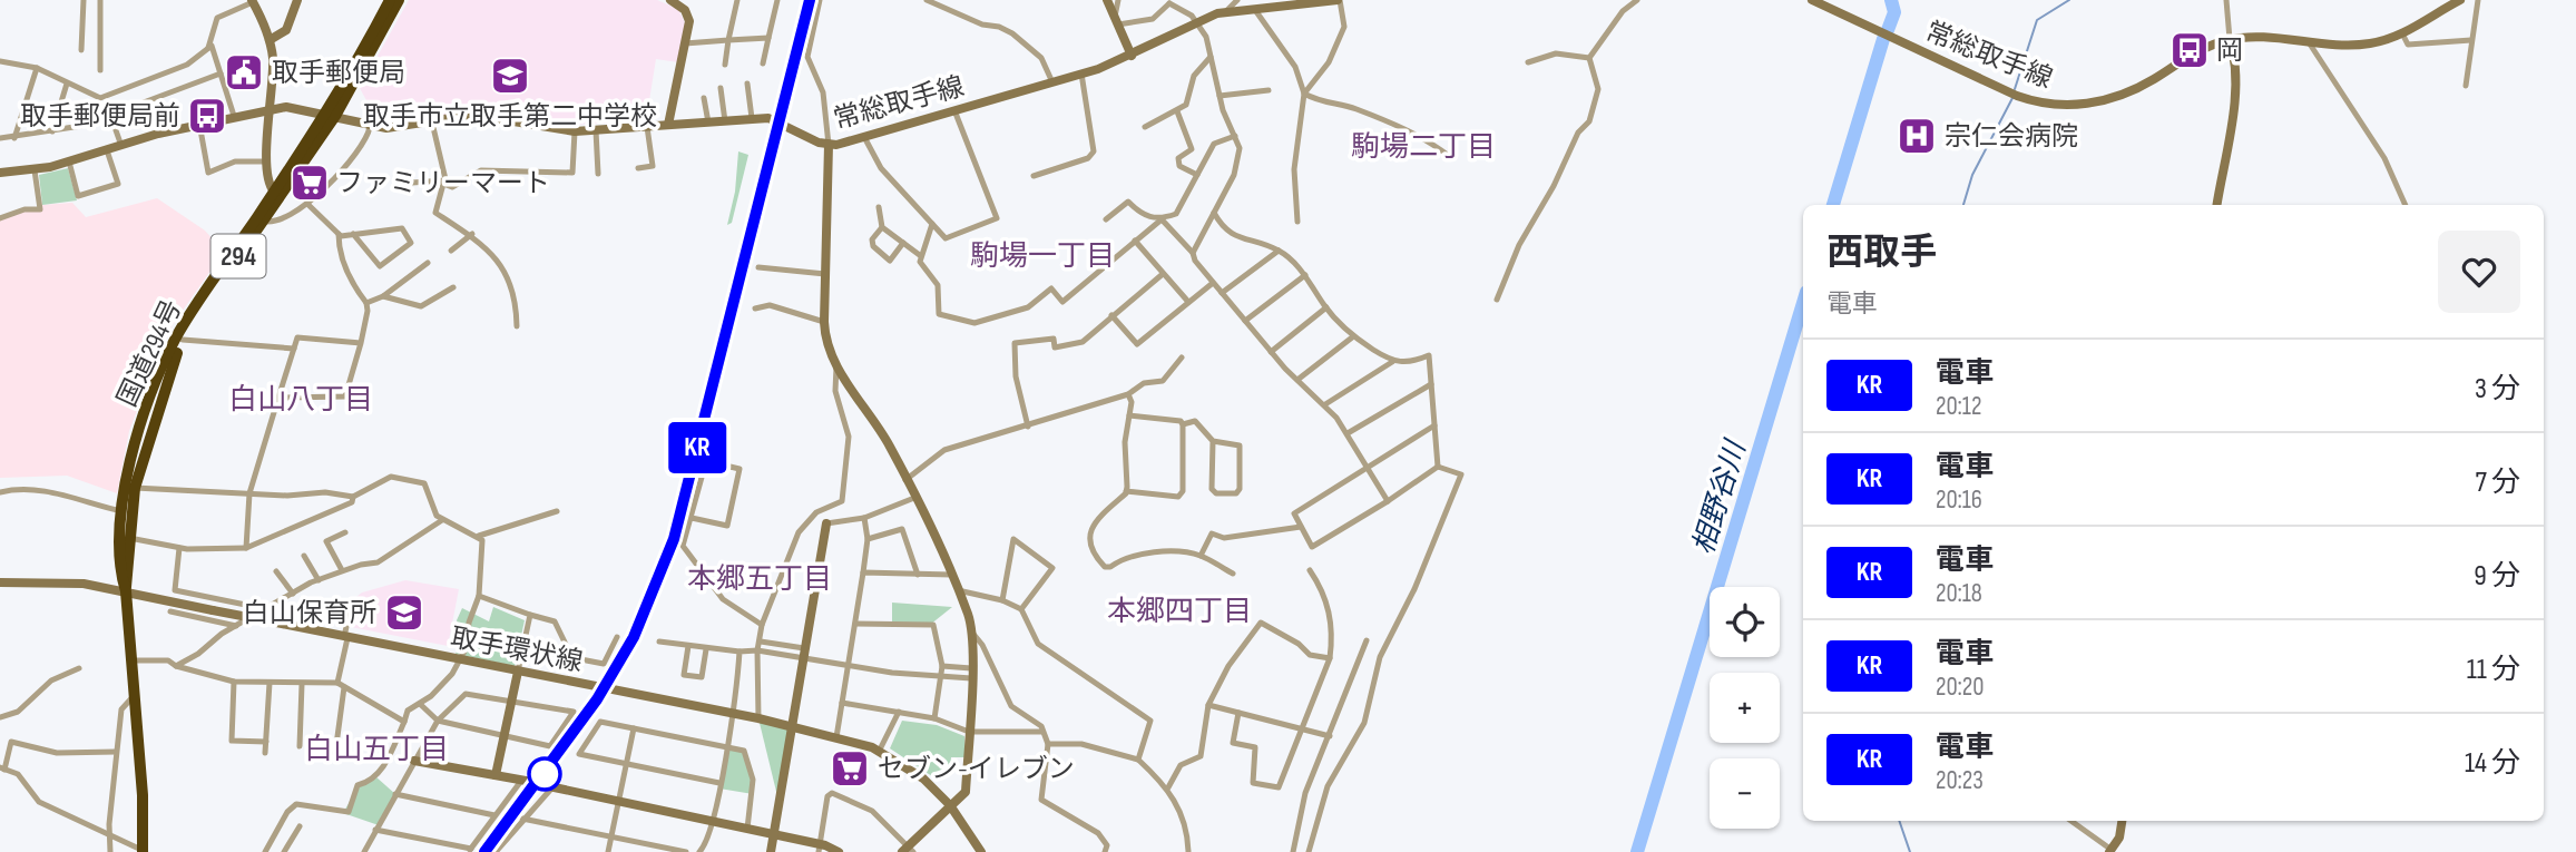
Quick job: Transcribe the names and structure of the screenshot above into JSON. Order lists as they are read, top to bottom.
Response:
{
  "streets": {
    "highway": ["294", "国道294号"],
    "street": ["常総取手線", "取手環状線"]
  },
  "crossings": [
    ["常総取手線", "国道294号"],
    ["国道294号", "取手環状線"]
  ],
  "districts": [
    "駒場二丁目",
    "駒場一丁目",
    "白山八丁目",
    "本郷五丁目",
    "本郷四丁目",
    "白山五丁目"
  ],
  "water": ["相野谷川"],
  "places": {
    "bus stop": ["岡", "取手郵便局前"],
    "public building": ["取手郵便局"],
    "school or university": ["取手市立取手第二中学校", "白山保育所"],
    "hospital": ["宗仁会病院"],
    "supermarket": ["ファミリーマート", "セブン-イレブン"]
  },
  "page": {
    "on_map": "KR",
    "heading": ["西取手", "電車"],
    "list": [
      {
        "mark": "KR",
        "name": "電車",
        "note": "20:12",
        "value": "3 分"
      },
      {
        "mark": "KR",
        "name": "電車",
        "note": "20:16",
        "value": "7 分"
      },
      {
        "mark": "KR",
        "name": "電車",
        "note": "20:18",
        "value": "9 分"
      },
      {
        "mark": "KR",
        "name": "電車",
        "note": "20:20",
        "value": "11 分"
      },
      {
        "mark": "KR",
        "name": "電車",
        "note": "20:23",
        "value": "14 分"
      }
    ],
    "map_buttons": ["+", "−"]
  }
}
